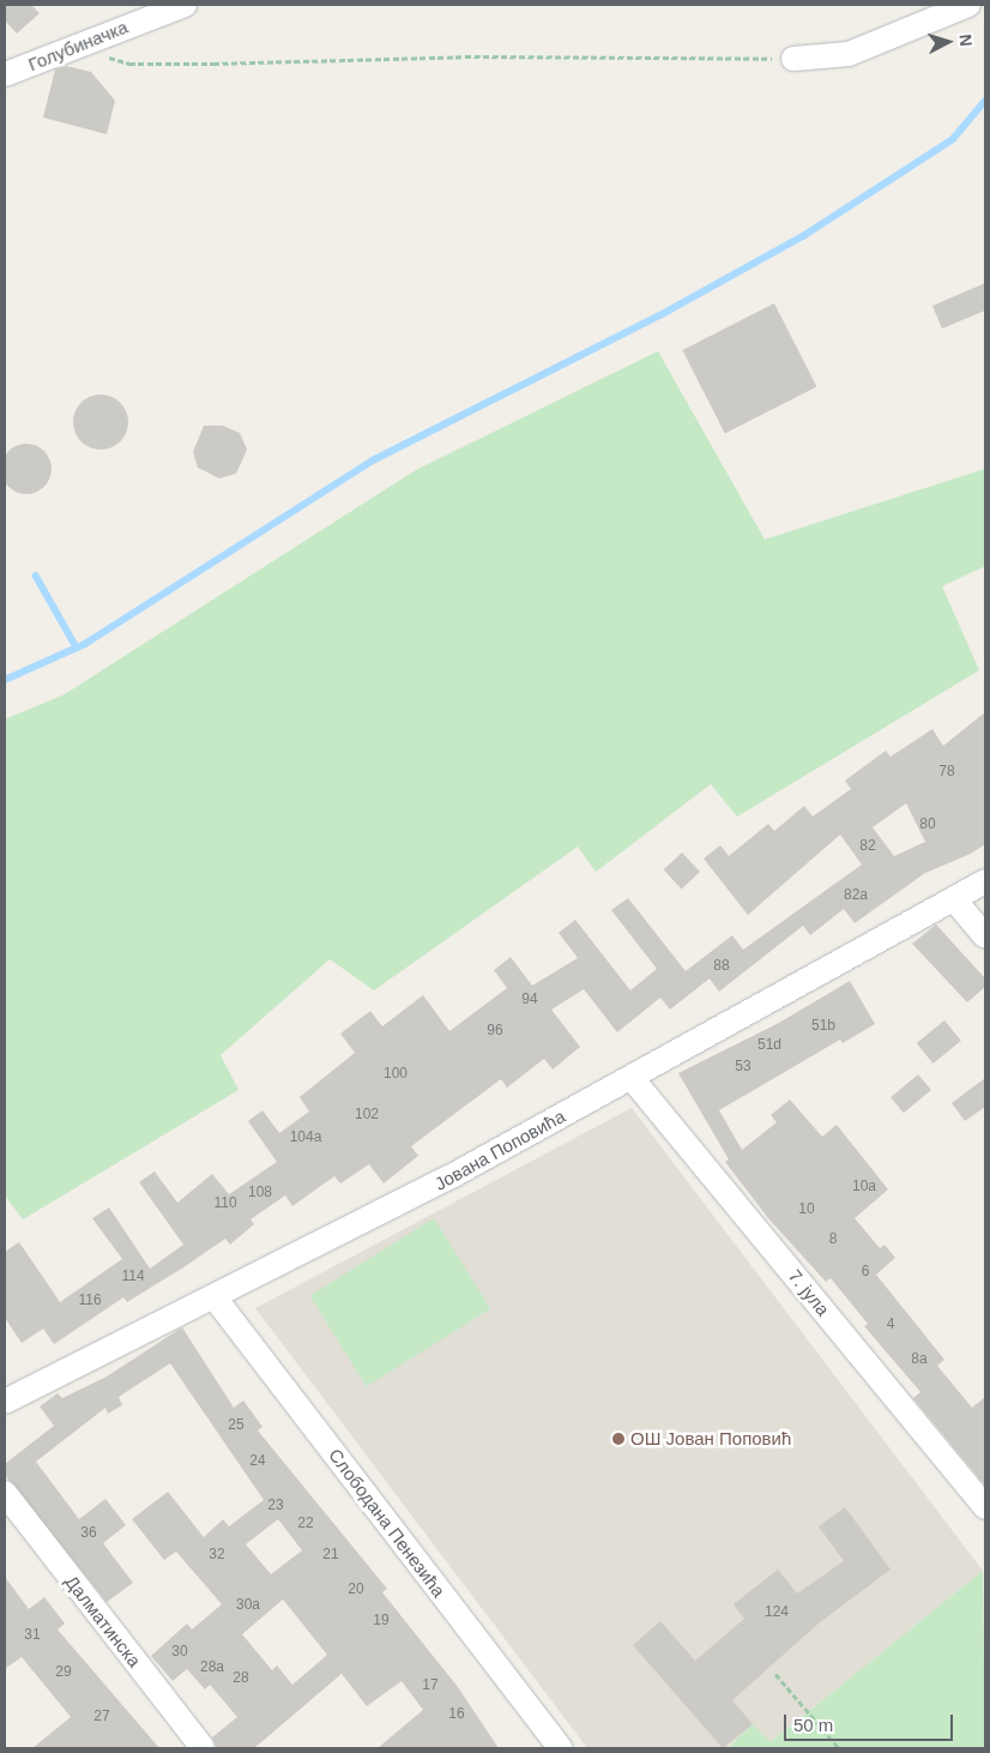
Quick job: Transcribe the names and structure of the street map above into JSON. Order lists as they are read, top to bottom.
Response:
{
  "streets": {
    "street": [
      "Голубиначка",
      "Јована Поповића",
      "7. јула",
      "Слободана Пенезића",
      "Далматинска"
    ]
  },
  "crossings": [
    ["Јована Поповића", "7. јула"],
    ["Јована Поповића", "Слободана Пенезића"]
  ],
  "places": ["ОШ Јован Поповић"],
  "house_numbers": [
    "78",
    "80",
    "82",
    "82a",
    "88",
    "94",
    "51b",
    "96",
    "51d",
    "53",
    "100",
    "102",
    "104a",
    "10a",
    "108",
    "110",
    "10",
    "8",
    "6",
    "114",
    "116",
    "4",
    "8a",
    "25",
    "24",
    "23",
    "22",
    "36",
    "32",
    "21",
    "20",
    "30a",
    "124",
    "19",
    "31",
    "30",
    "28a",
    "29",
    "28",
    "17",
    "16",
    "27"
  ],
  "scale_bar": "50 m",
  "north": "right"
}
